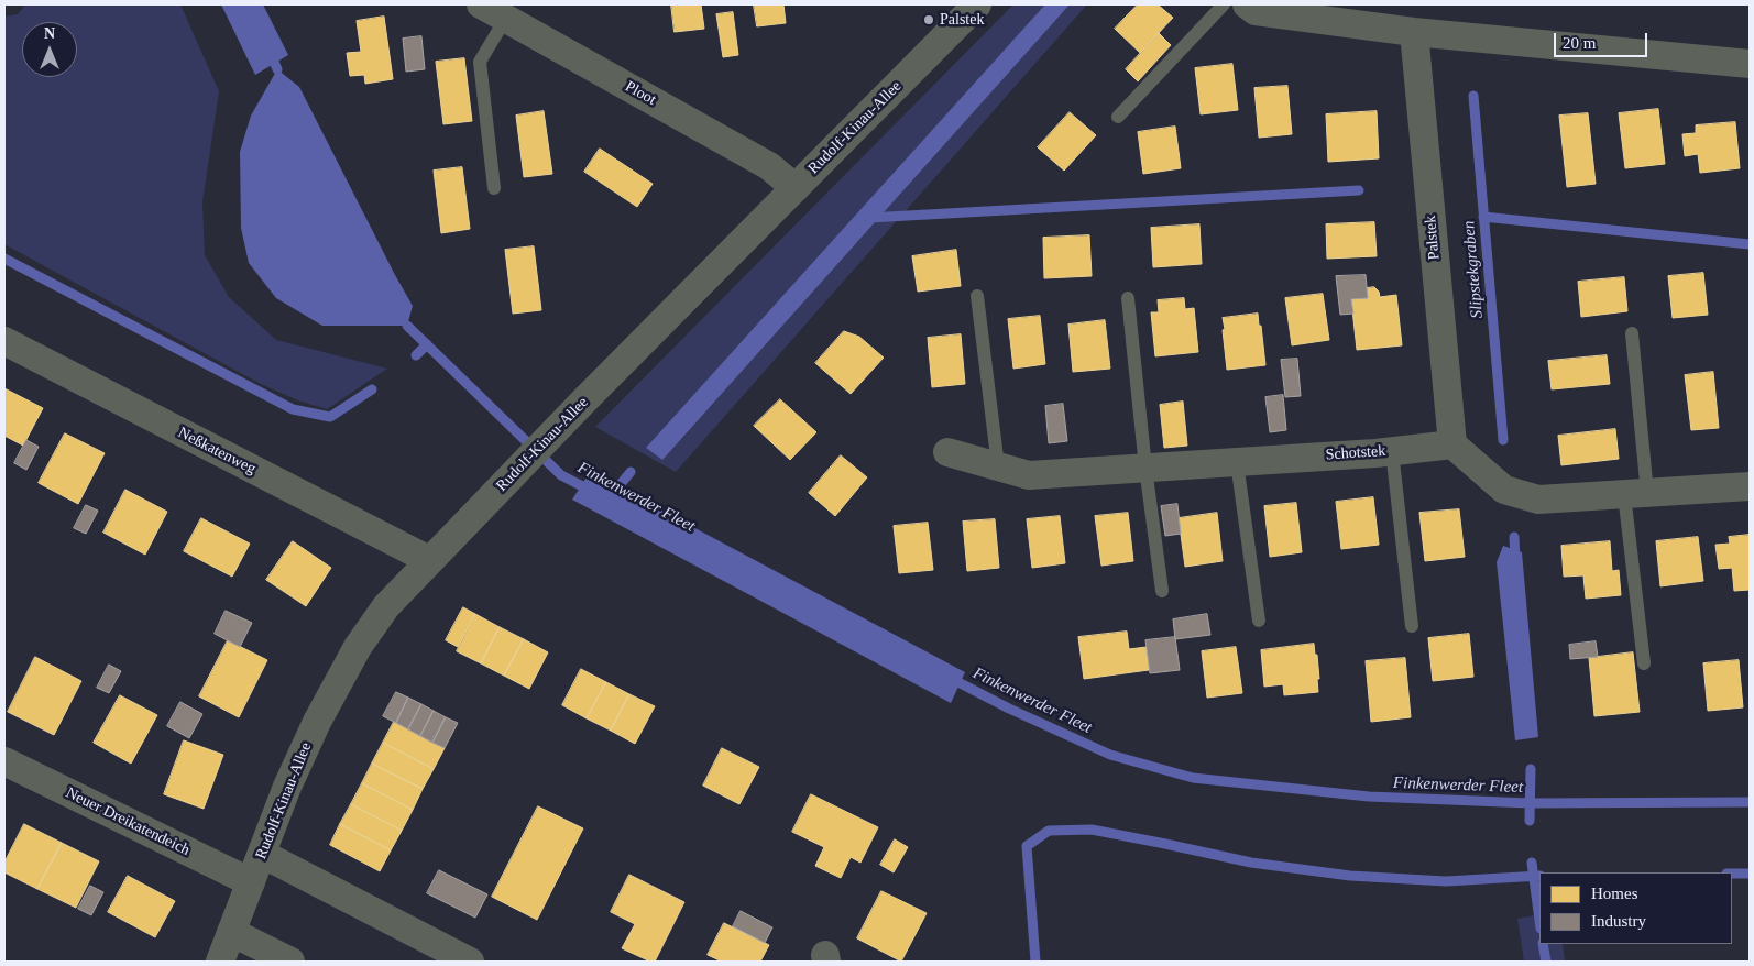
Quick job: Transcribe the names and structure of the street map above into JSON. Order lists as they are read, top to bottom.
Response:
{
  "streets": {
    "street": [
      "Ploot",
      "Rudolf-Kinau-Allee",
      "Palstek",
      "Neßkatenweg",
      "Schotstek",
      "Neuer Dreikatendeich"
    ]
  },
  "crossings": [
    ["Ploot", "Rudolf-Kinau-Allee"],
    ["Rudolf-Kinau-Allee", "Neßkatenweg"],
    ["Rudolf-Kinau-Allee", "Neuer Dreikatendeich"],
    ["Palstek", "Schotstek"]
  ],
  "water": ["Slipstekgraben", "Finkenwerder Fleet"],
  "places": ["Palstek"],
  "legend": ["Homes", "Industry"],
  "scale_bar": "20 m",
  "north": "top"
}
